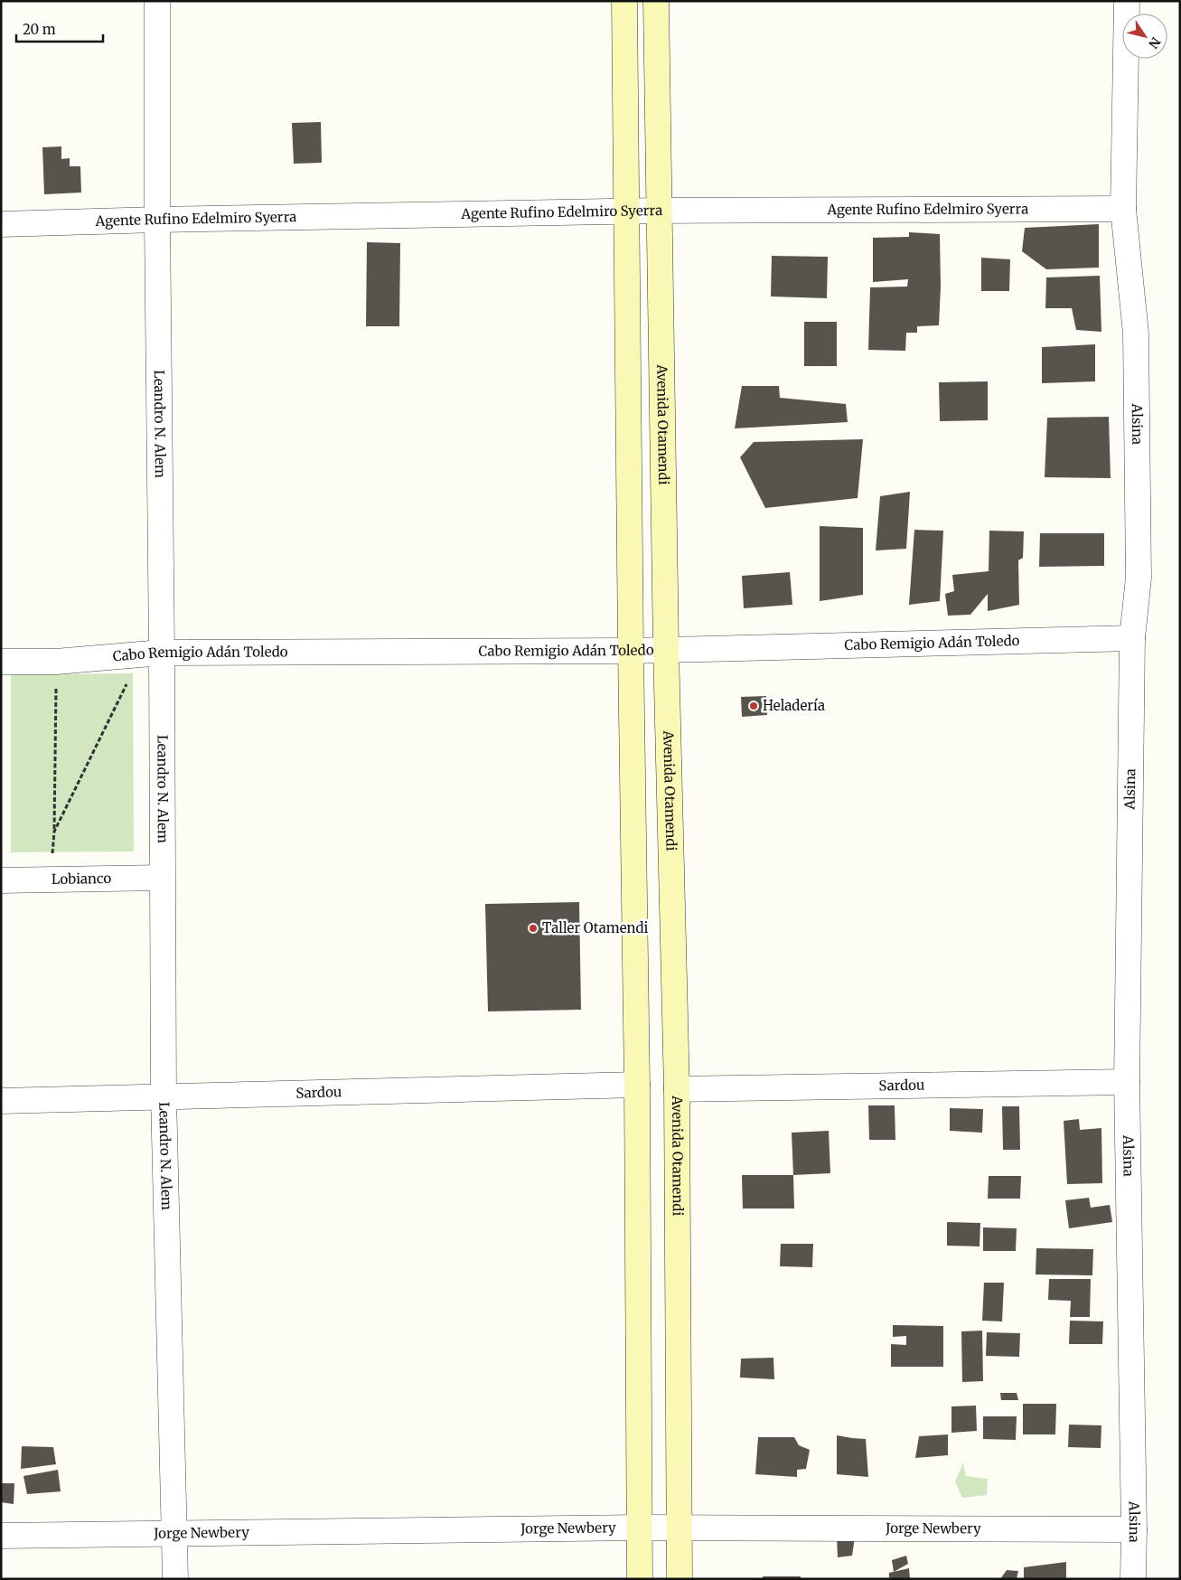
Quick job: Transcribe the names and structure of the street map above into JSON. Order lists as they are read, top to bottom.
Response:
{
  "streets": {
    "main road": ["Avenida Otamendi"],
    "street": [
      "Agente Rufino Edelmiro Syerra",
      "Leandro N. Alem",
      "Alsina",
      "Cabo Remigio Adán Toledo",
      "Lobianco",
      "Sardou",
      "Jorge Newbery"
    ]
  },
  "crossings": [
    ["Agente Rufino Edelmiro Syerra", "Leandro N. Alem"],
    ["Agente Rufino Edelmiro Syerra", "Avenida Otamendi"],
    ["Agente Rufino Edelmiro Syerra", "Alsina"],
    ["Leandro N. Alem", "Cabo Remigio Adán Toledo"],
    ["Leandro N. Alem", "Lobianco"],
    ["Leandro N. Alem", "Sardou"],
    ["Leandro N. Alem", "Jorge Newbery"],
    ["Avenida Otamendi", "Cabo Remigio Adán Toledo"],
    ["Avenida Otamendi", "Sardou"],
    ["Avenida Otamendi", "Jorge Newbery"],
    ["Alsina", "Cabo Remigio Adán Toledo"],
    ["Alsina", "Sardou"],
    ["Alsina", "Jorge Newbery"]
  ],
  "places": ["Heladería", "Taller Otamendi"],
  "scale_bar": "20 m",
  "north": "bottom right"
}
